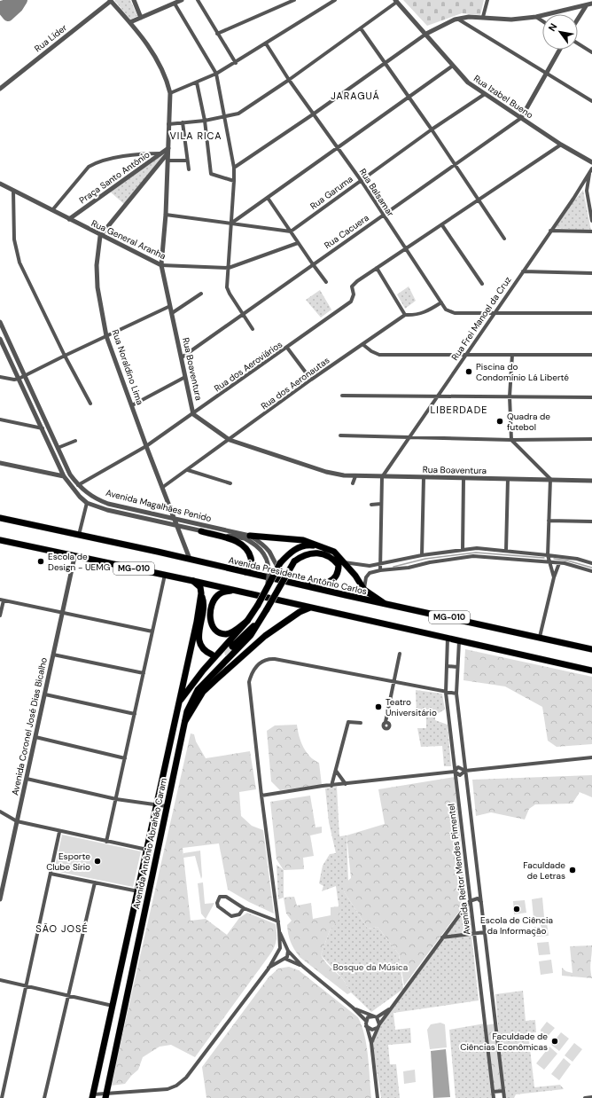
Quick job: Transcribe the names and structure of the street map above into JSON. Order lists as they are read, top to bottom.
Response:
{
  "streets": {
    "main road": ["MG-010", "Avenida Presidente Antônio Carlos", "Avenida Antônio Abrahão Caram"],
    "street": [
      "Rua Líder",
      "Rua Izabel Bueno",
      "Praça Santo Antônio",
      "Rua Garuma",
      "Rua Balsamar",
      "Rua Cacuera",
      "Rua General Aranha",
      "Rua Frei Manoel da Cruz",
      "Rua dos Aeroviários",
      "Rua Noraldino Lima",
      "Rua Boaventura",
      "Rua dos Aeronautas",
      "Avenida Magalhães Penido",
      "Avenida Coronel José Dias Bicalho",
      "Avenida Reitor Mendes Pimentel"
    ]
  },
  "crossings": [
    ["Rua Líder", "Rua Boaventura"],
    ["Rua Izabel Bueno", "Rua Garuma"],
    ["Rua Izabel Bueno", "Rua Cacuera"],
    ["Praça Santo Antônio", "Rua General Aranha"],
    ["Praça Santo Antônio", "Rua Boaventura"],
    ["Rua Garuma", "Rua Balsamar"],
    ["Rua Balsamar", "Rua Cacuera"],
    ["Rua Balsamar", "Rua Frei Manoel da Cruz"],
    ["Rua Balsamar", "Rua dos Aeronautas"],
    ["Rua Cacuera", "Rua Boaventura"],
    ["Rua General Aranha", "Rua Noraldino Lima"],
    ["Rua General Aranha", "Rua Boaventura"],
    ["Rua Frei Manoel da Cruz", "Rua Boaventura"],
    ["Rua dos Aeroviários", "Rua Noraldino Lima"],
    ["Rua dos Aeroviários", "Rua Boaventura"],
    ["Rua dos Aeroviários", "Avenida Magalhães Penido"],
    ["Rua Noraldino Lima", "Rua dos Aeronautas"],
    ["Rua Noraldino Lima", "Avenida Magalhães Penido"],
    ["Rua Noraldino Lima", "Avenida Presidente Antônio Carlos"],
    ["Rua Boaventura", "Rua dos Aeronautas"],
    ["Avenida Magalhães Penido", "Avenida Presidente Antônio Carlos"],
    ["MG-010", "Avenida Coronel José Dias Bicalho"],
    ["MG-010", "Avenida Reitor Mendes Pimentel"]
  ],
  "districts": [
    "JARAGUÁ",
    "VILA RICA",
    "LIBERDADE",
    "SÃO JOSÉ"
  ],
  "parks": ["Bosque da Música"],
  "places": [
    "Piscina do Condomínio Lá Liberté",
    "Quadra de futebol",
    "Escola de Design - UEMG",
    "Teatro Universitário",
    "Esporte Clube Sírio",
    "Faculdade de Letras",
    "Escola de Ciência da Informação",
    "Faculdade de Ciências Econômicas"
  ],
  "north": "top left"
}
